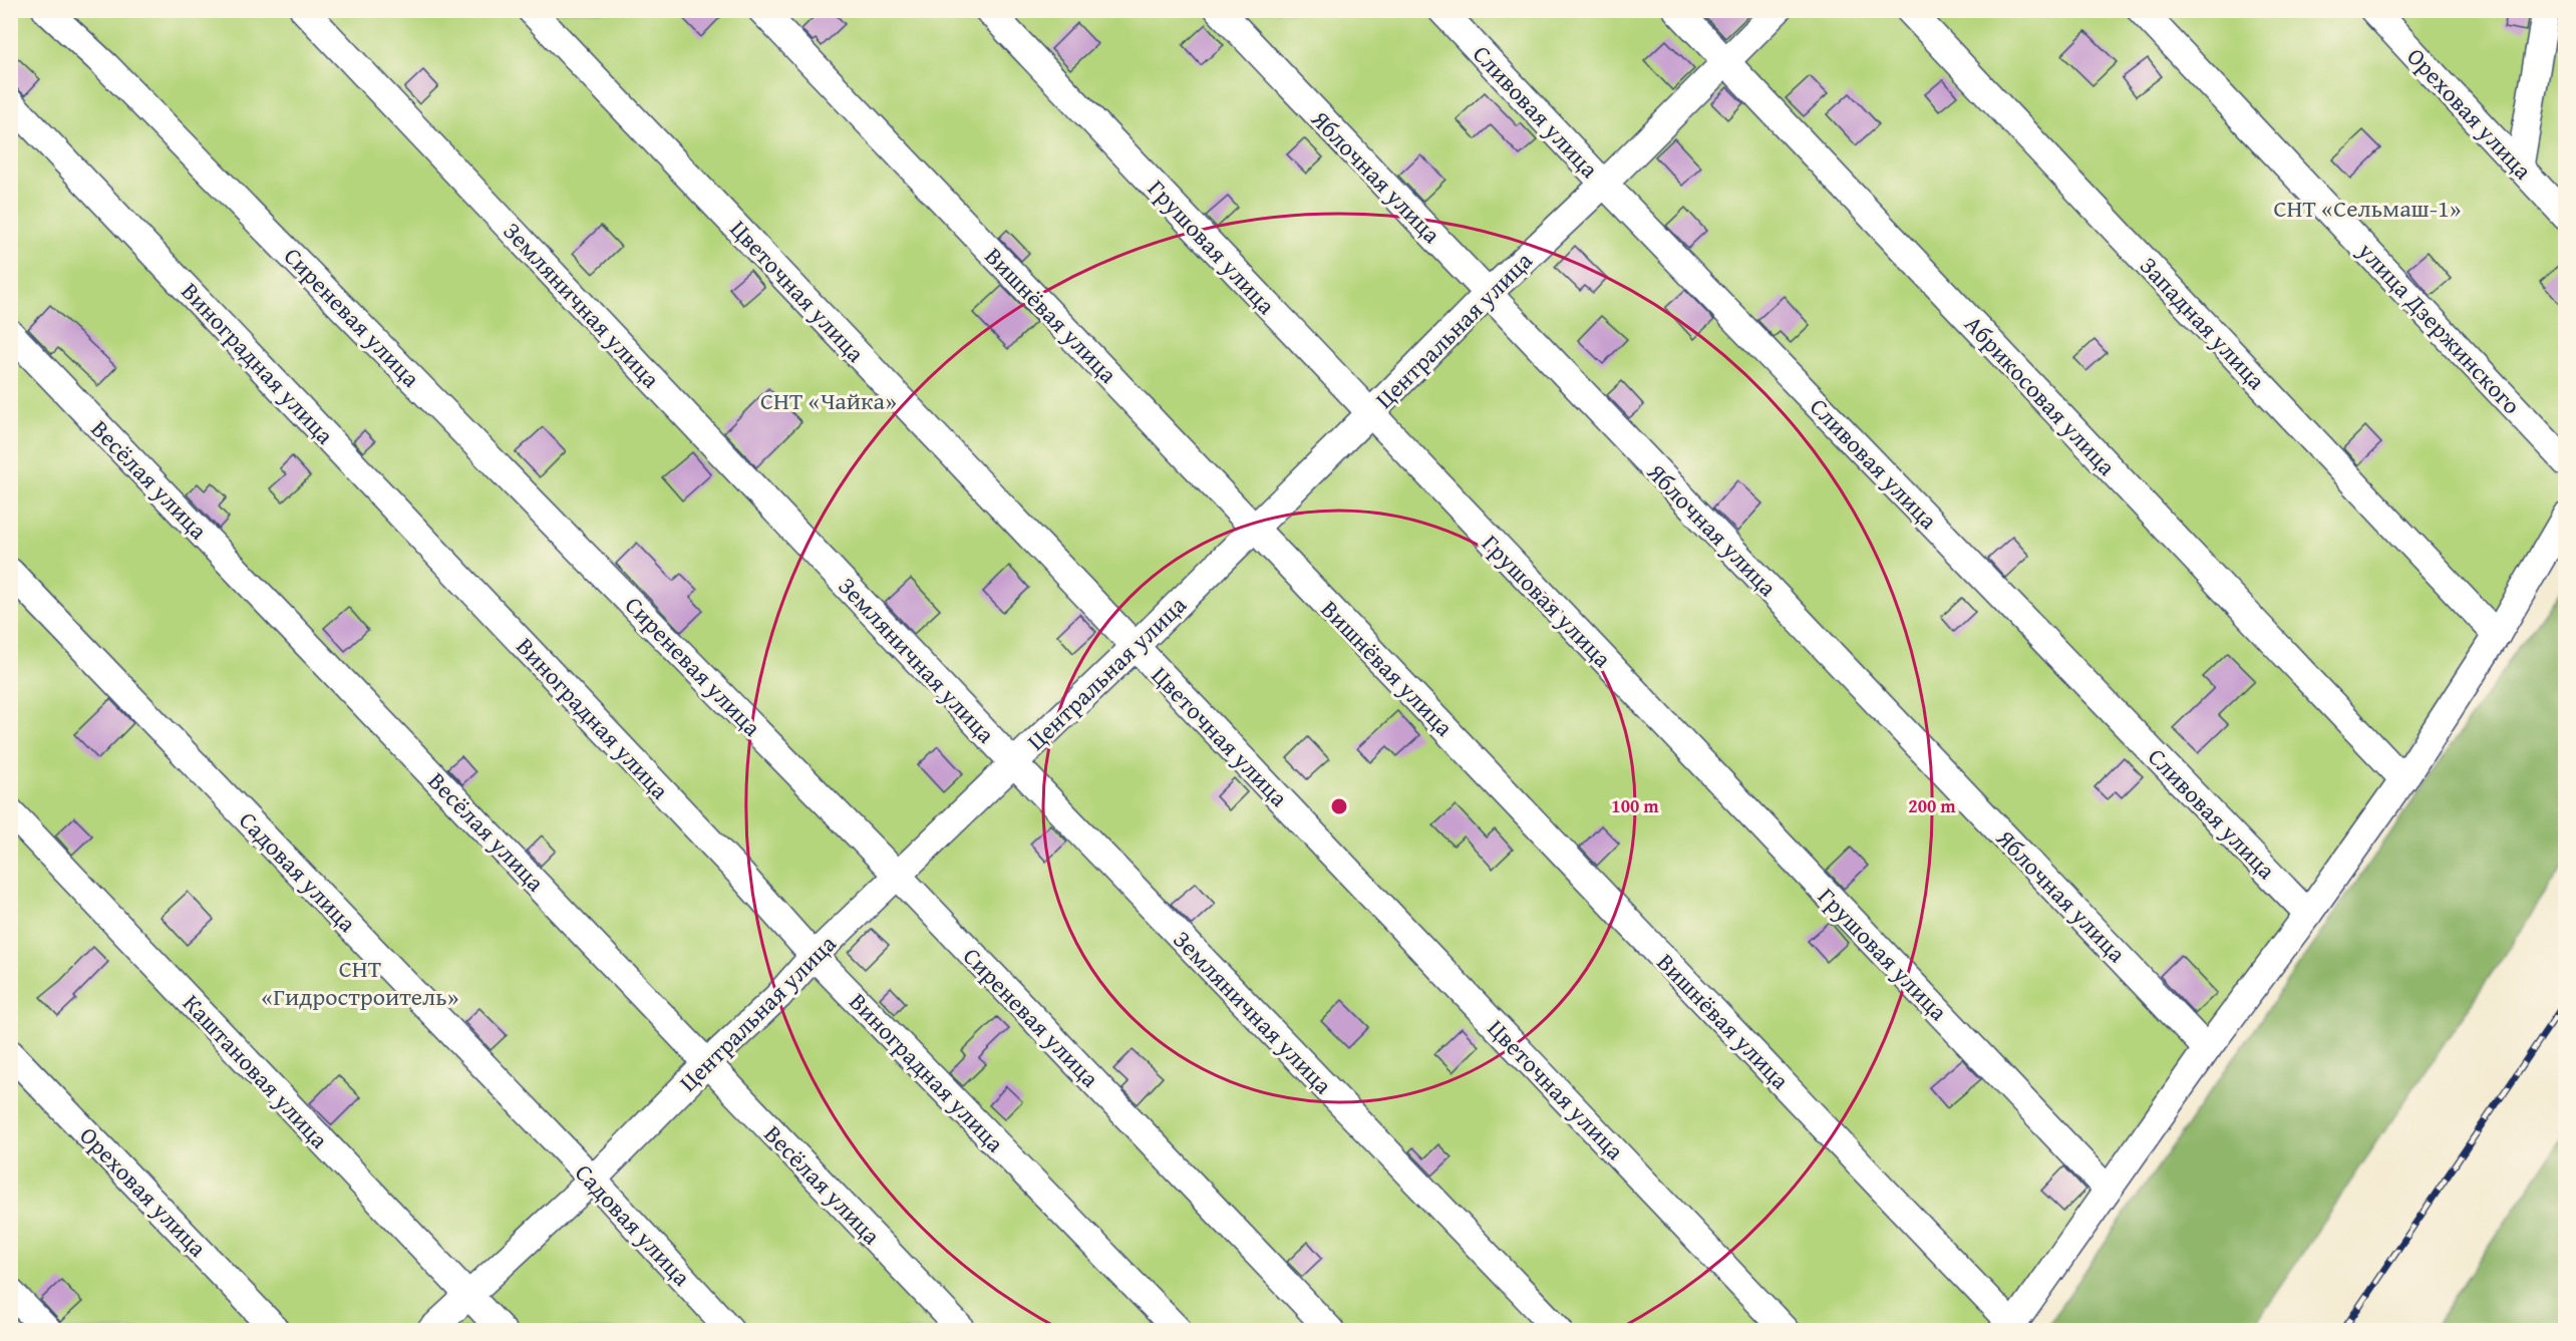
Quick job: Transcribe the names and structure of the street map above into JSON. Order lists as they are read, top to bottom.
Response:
{
  "streets": {
    "street": [
      "Сливовая улица",
      "Ореховая улица",
      "Яблочная улица",
      "Грушовая улица",
      "Цветочная улица",
      "Земляничная улица",
      "Вишнёвая улица",
      "Сиреневая улица",
      "Западная улица",
      "улица Дзержинского",
      "Центральная улица",
      "Виноградная улица",
      "Абрикосовая улица",
      "Весёлая улица",
      "Садовая улица",
      "Каштановая улица"
    ]
  },
  "crossings": [
    ["Сливовая улица", "Центральная улица"],
    ["Яблочная улица", "Центральная улица"],
    ["Грушовая улица", "Центральная улица"],
    ["Цветочная улица", "Центральная улица"],
    ["Земляничная улица", "Центральная улица"],
    ["Вишнёвая улица", "Центральная улица"],
    ["Сиреневая улица", "Центральная улица"],
    ["Центральная улица", "Виноградная улица"],
    ["Центральная улица", "Абрикосовая улица"],
    ["Центральная улица", "Весёлая улица"],
    ["Центральная улица", "Садовая улица"],
    ["Центральная улица", "Каштановая улица"]
  ],
  "parks": ["СНТ «Сельмаш-1»", "СНТ «Чайка»", "СНТ «Гидростроитель»"],
  "rings": ["100 m", "200 m"]
}
